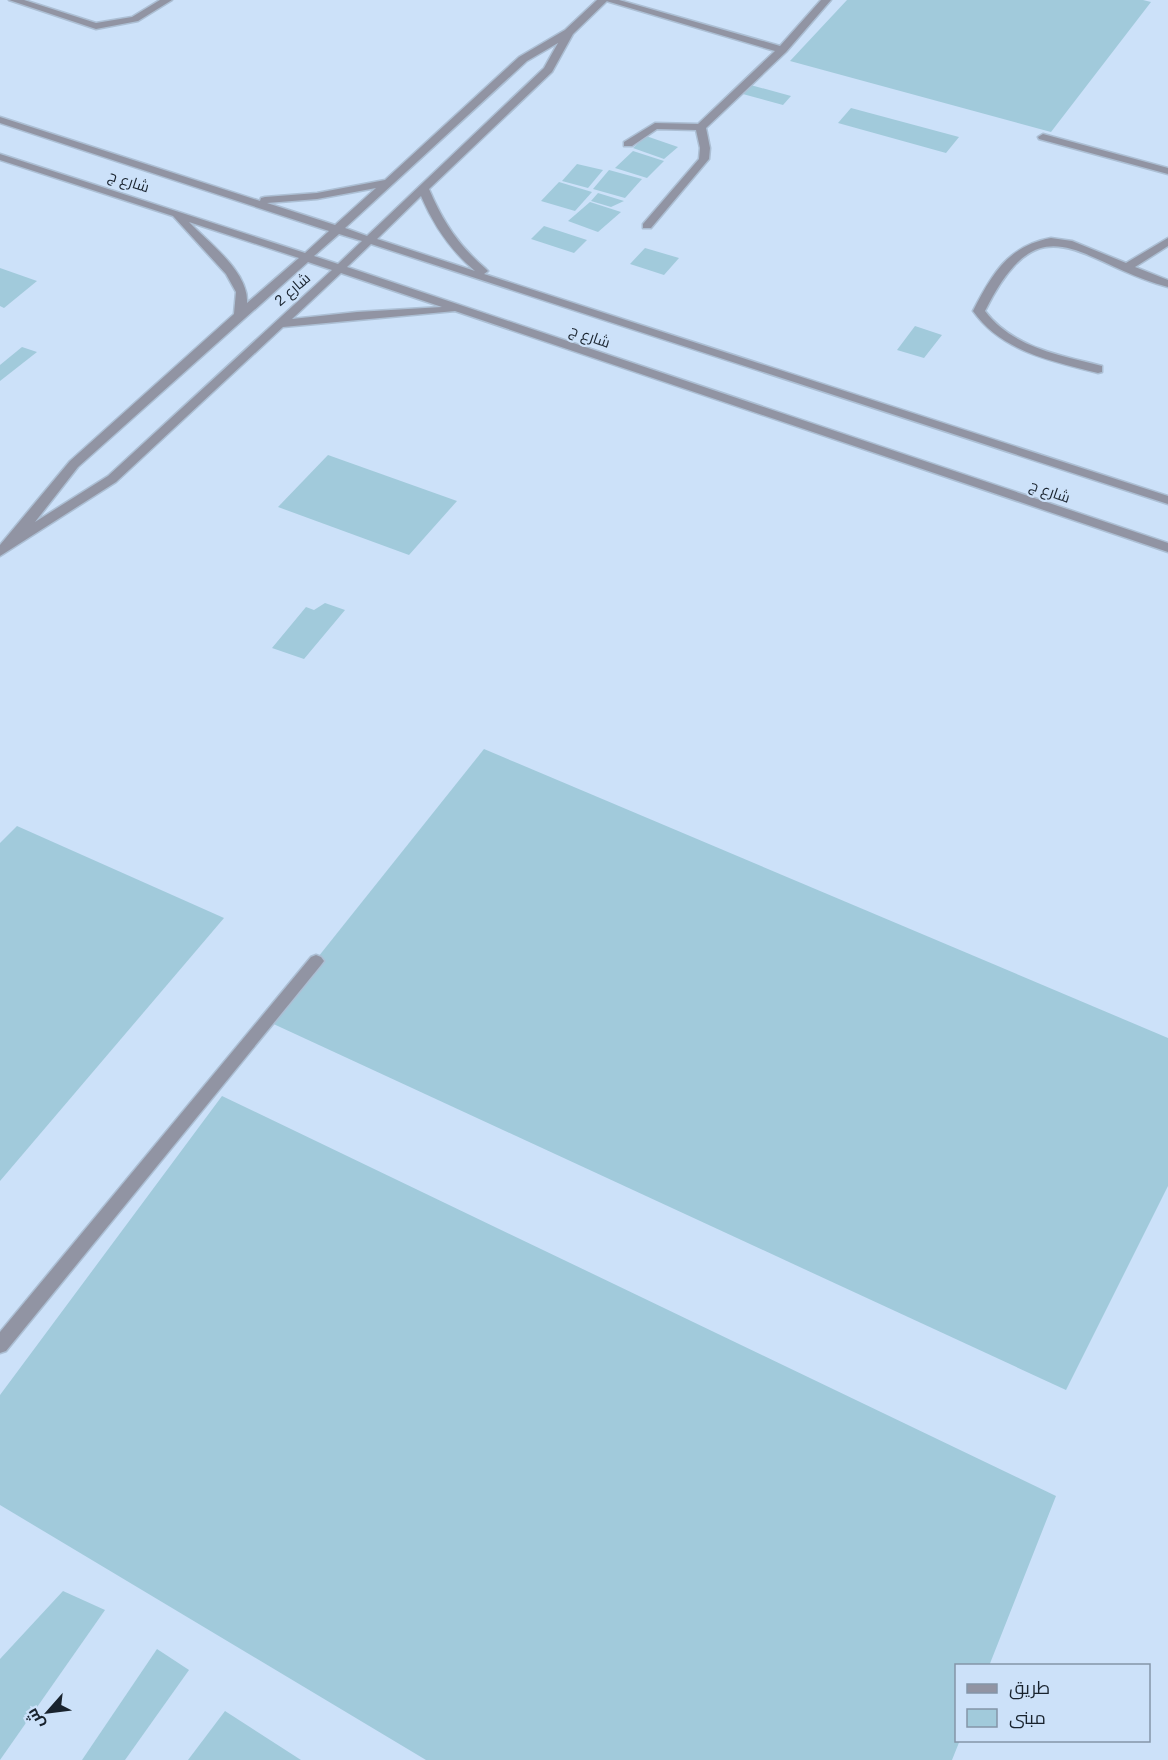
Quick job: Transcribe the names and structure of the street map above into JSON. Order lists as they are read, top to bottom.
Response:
{
  "streets": {
    "street": ["شارع ج", "شارع 2"]
  },
  "crossings": [
    ["شارع ج", "شارع 2"]
  ],
  "legend": ["طريق", "مبنى"],
  "north": "bottom left"
}
